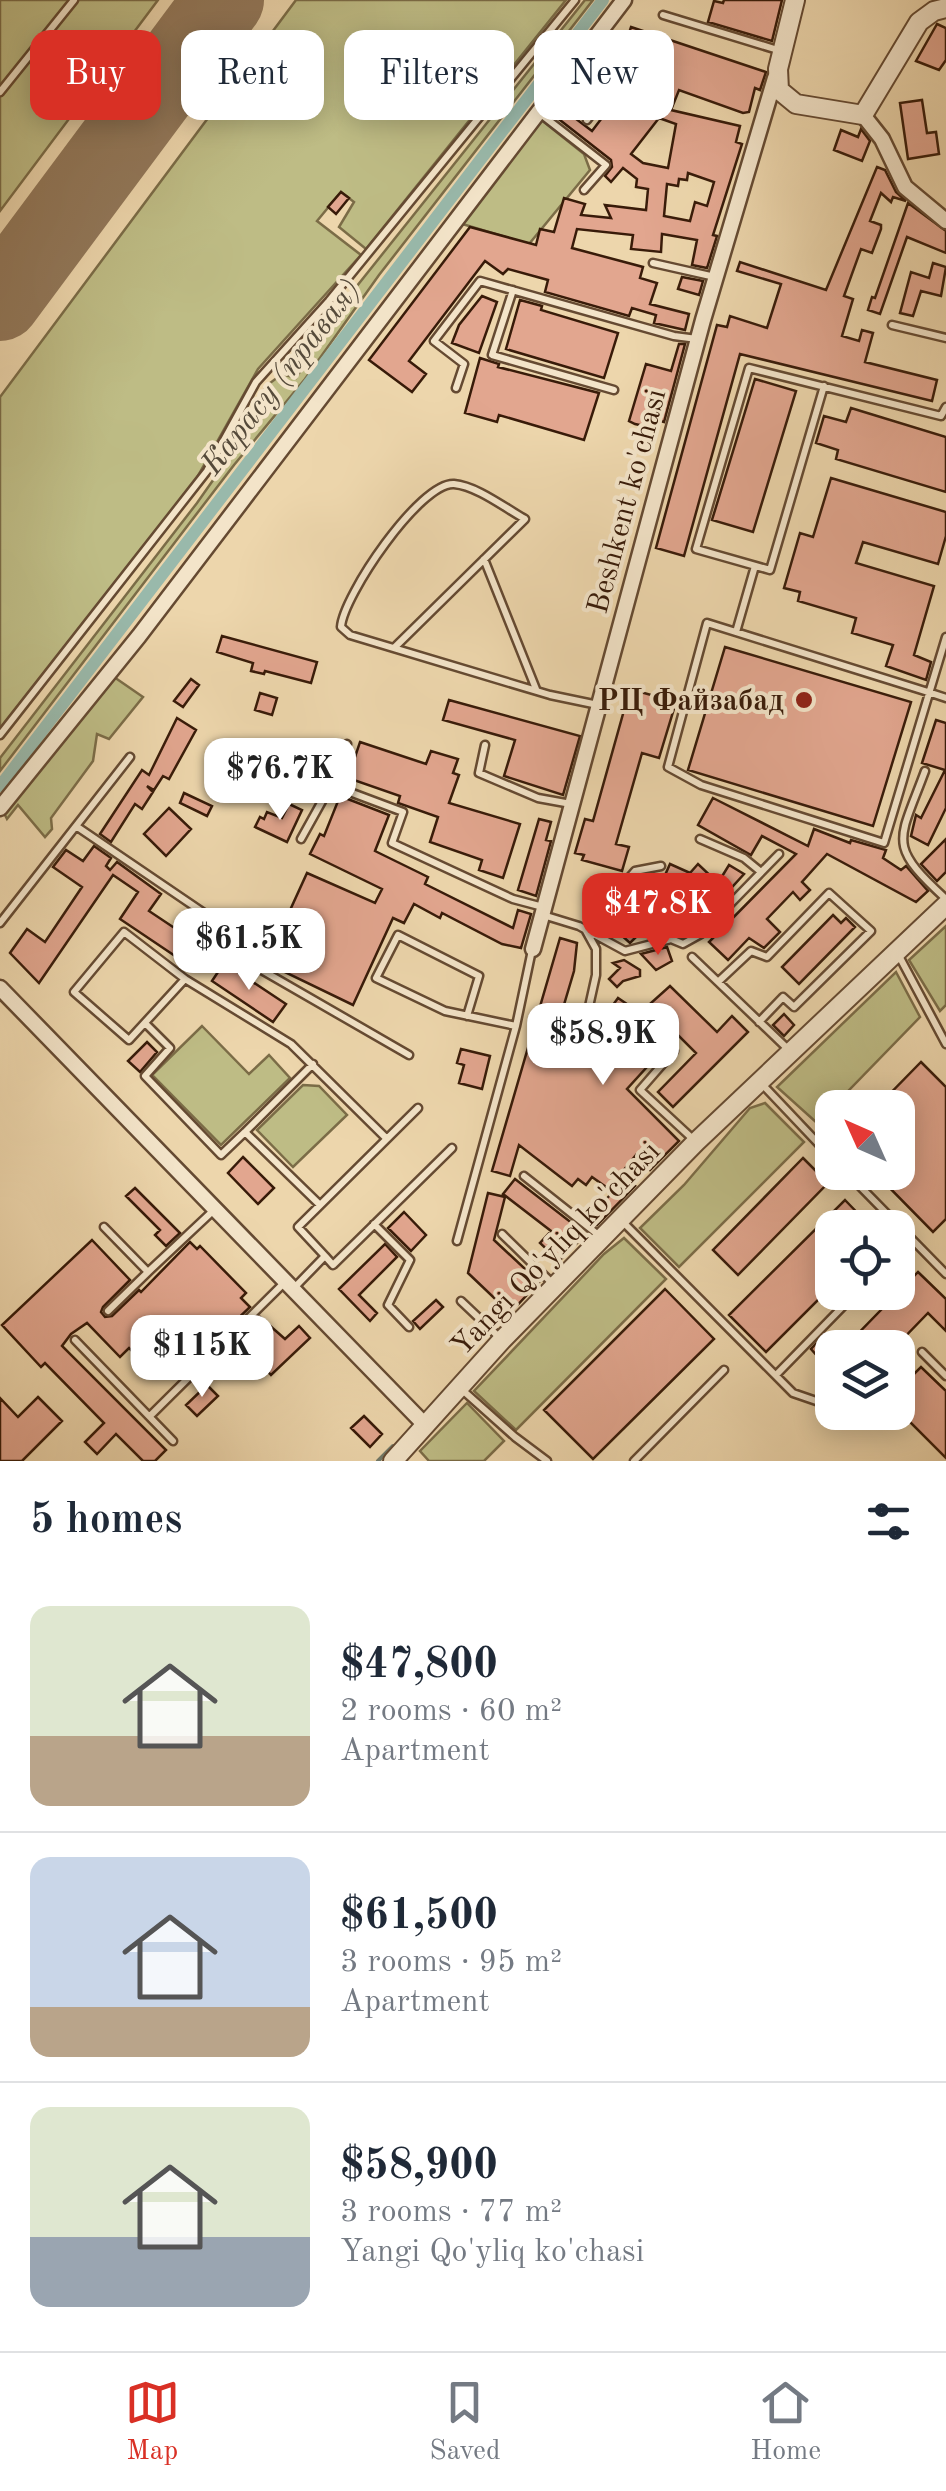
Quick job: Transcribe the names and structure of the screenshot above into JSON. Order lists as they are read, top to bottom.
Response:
{
  "streets": {
    "street": ["Beshkent ko'chasi", "Yangi Qo'yliq ko'chasi"]
  },
  "water": ["Карасу (правая)"],
  "places": ["РЦ Файзабад"],
  "north": "top left",
  "page": {
    "chip": [
      "Buy",
      "Rent",
      "Filters",
      "New"
    ],
    "price": [
      "$76.7K",
      "$47.8K",
      "$61.5K",
      "$58.9K",
      "$115K"
    ],
    "heading": "5 homes",
    "list": [
      {
        "name": "$47,800",
        "note": "2 rooms · 60 m² · Apartment"
      },
      {
        "name": "$61,500",
        "note": "3 rooms · 95 m² · Apartment"
      },
      {
        "name": "$58,900",
        "note": "3 rooms · 77 m² · Yangi Qo'yliq ko'chasi"
      }
    ],
    "tabs": ["Map", "Saved", "Home"]
  }
}
